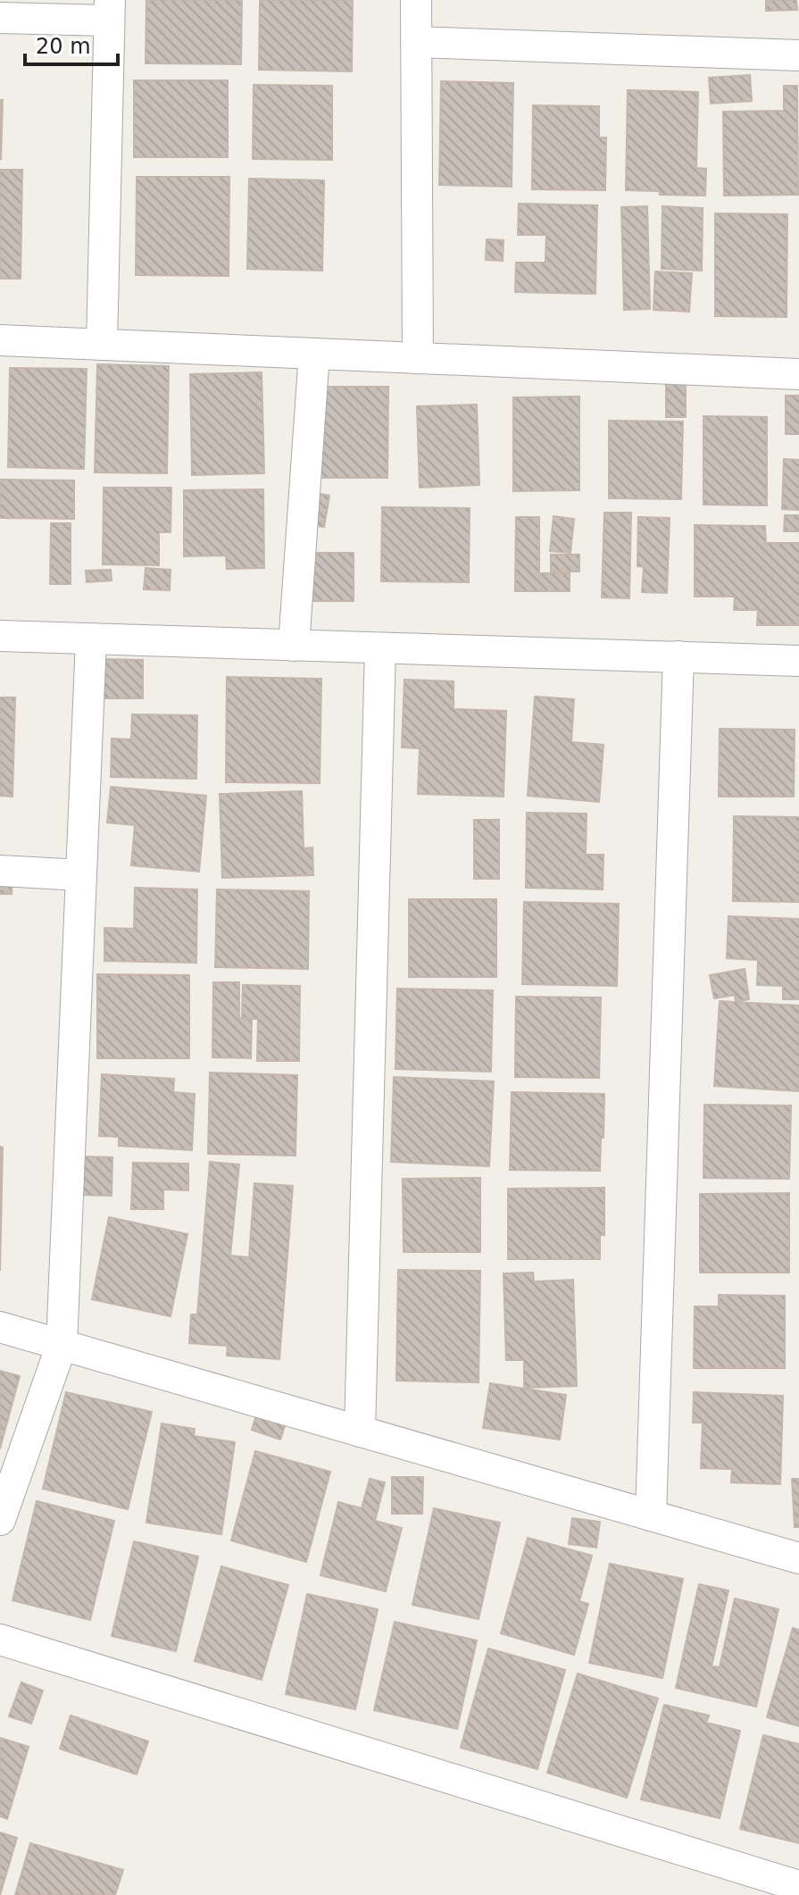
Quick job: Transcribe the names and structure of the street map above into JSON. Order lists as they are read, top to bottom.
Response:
{
  "scale_bar": "20 m"
}
